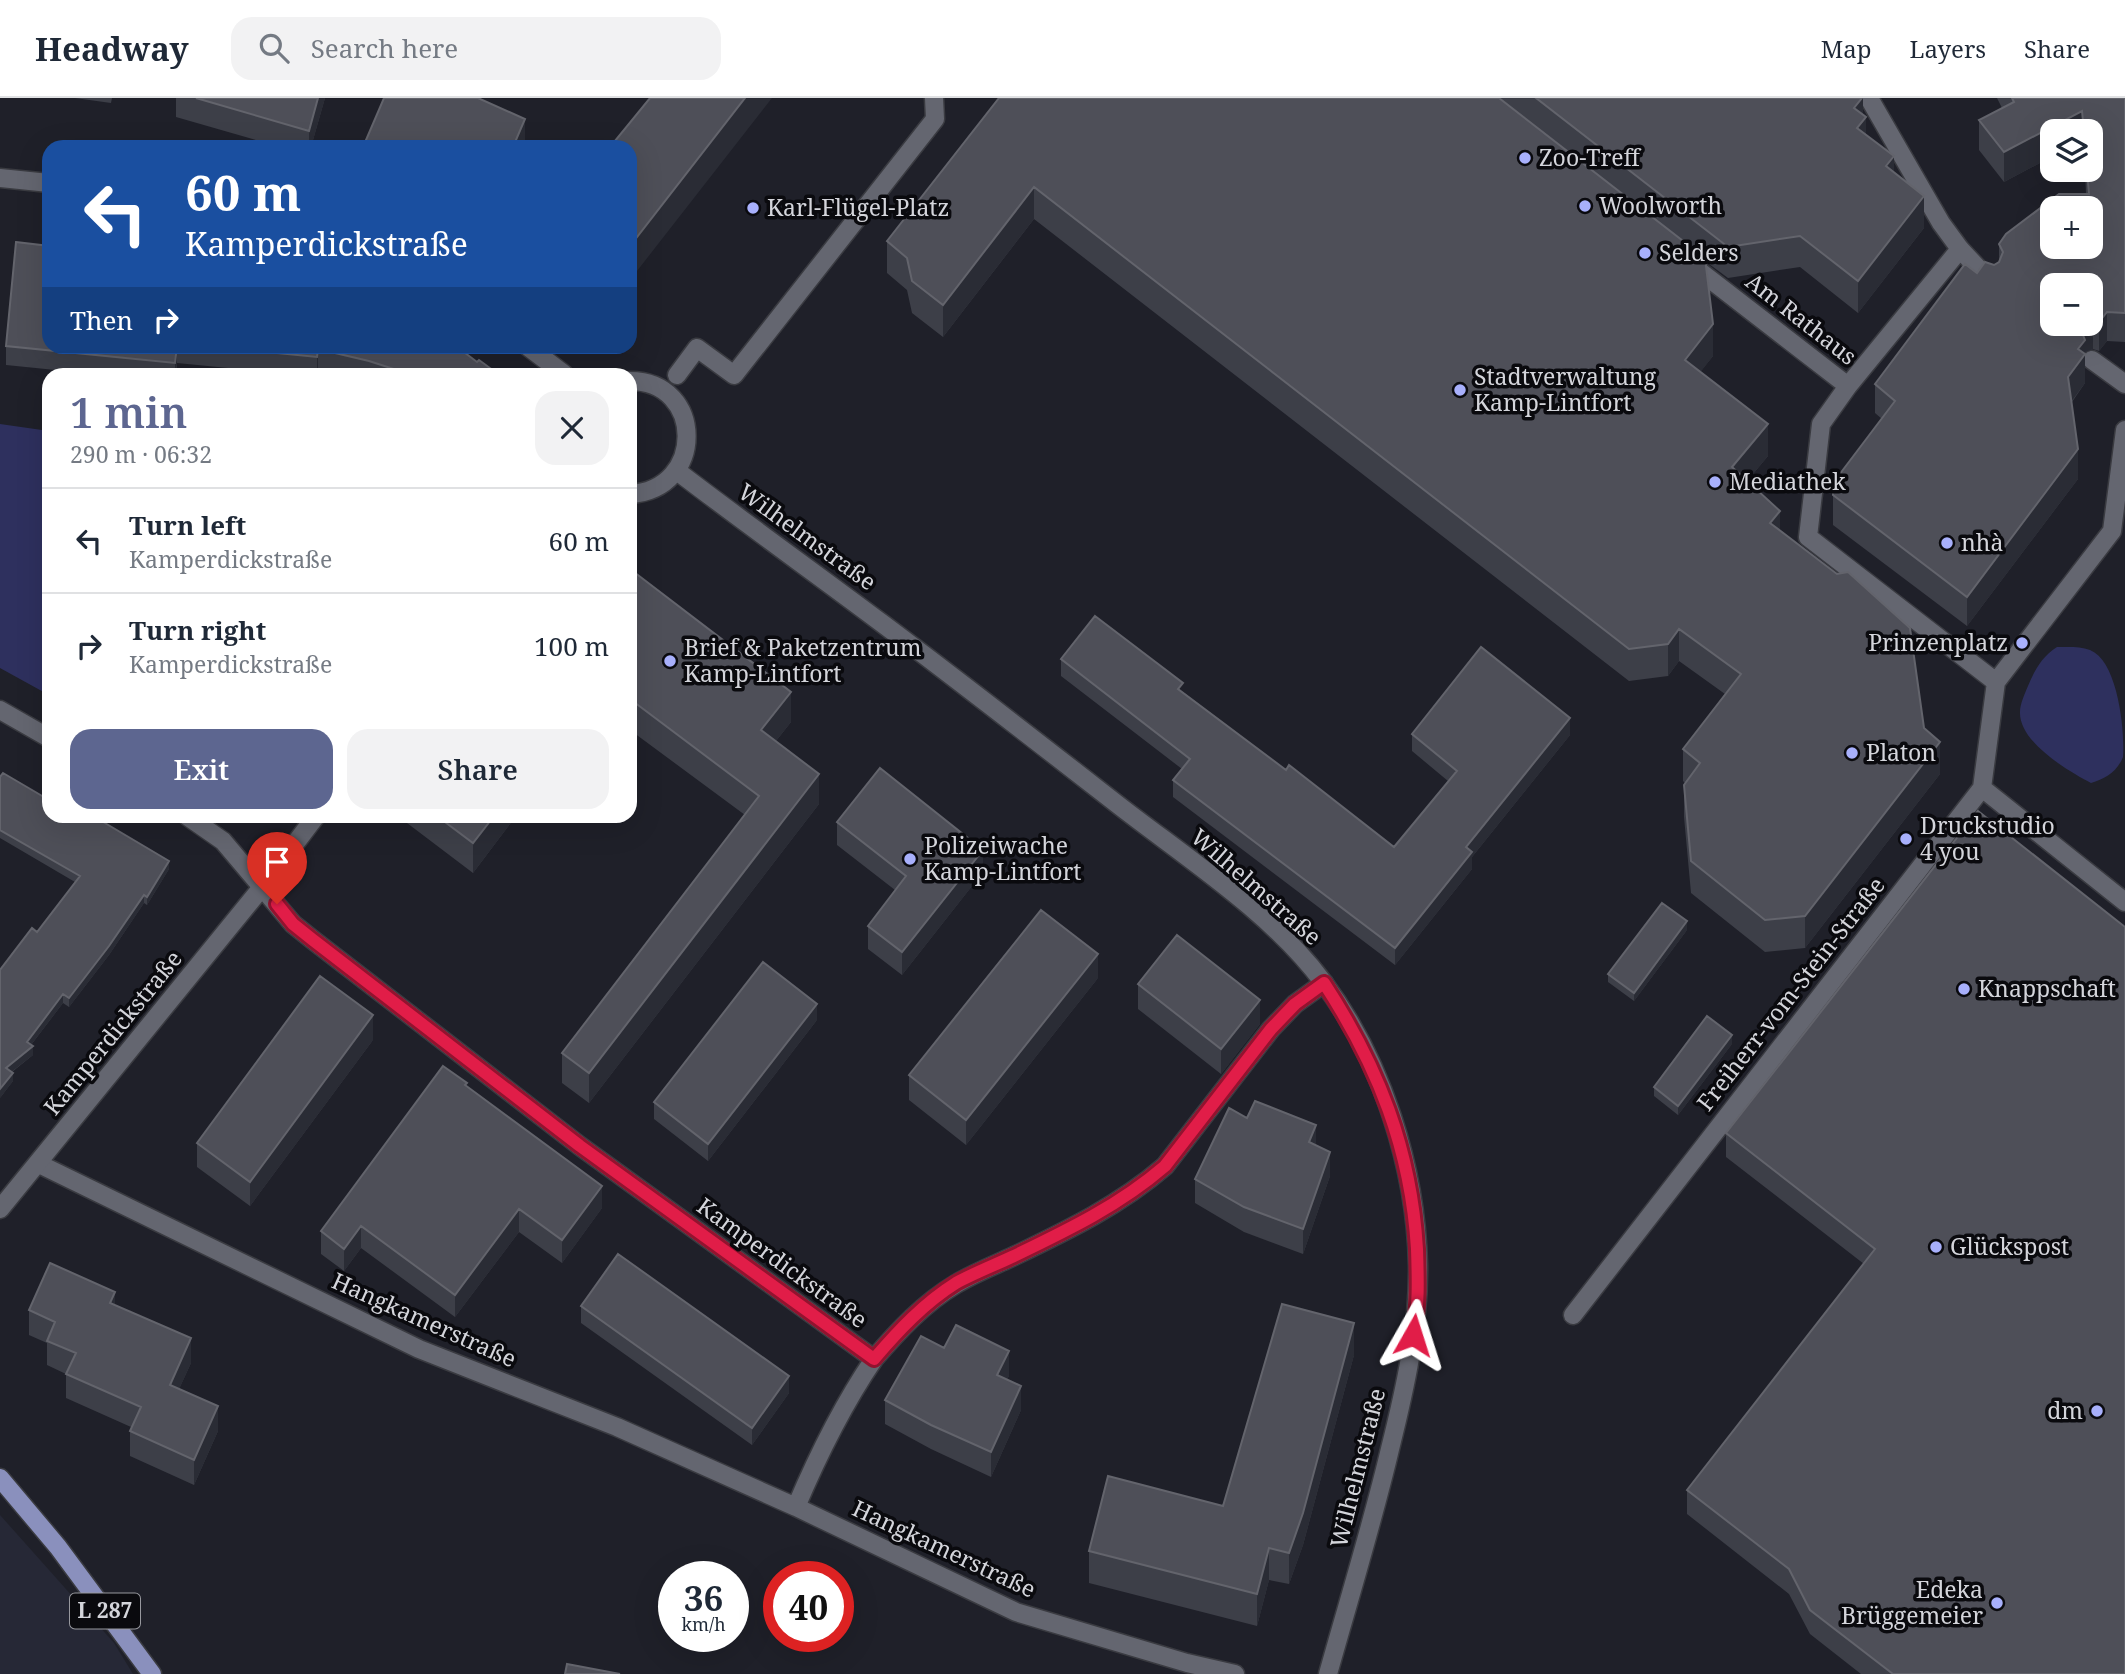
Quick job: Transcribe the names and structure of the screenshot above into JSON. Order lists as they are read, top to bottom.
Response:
{
  "streets": {
    "main road": ["L 287"],
    "street": [
      "Am Rathaus",
      "Wilhelmstraße",
      "Freiherr-vom-Stein-Straße",
      "Kamperdickstraße",
      "Hangkamerstraße"
    ]
  },
  "crossings": [
    ["Wilhelmstraße", "Kamperdickstraße"],
    ["Kamperdickstraße", "Hangkamerstraße"]
  ],
  "places": [
    "Zoo-Treff",
    "Woolworth",
    "Karl-Flügel-Platz",
    "Selders",
    "Stadtverwaltung Kamp-Lintfort",
    "Mediathek",
    "nhà",
    "Prinzenplatz",
    "Brief & Paketzentrum Kamp-Lintfort",
    "Platon",
    "Druckstudio 4 you",
    "Polizeiwache Kamp-Lintfort",
    "Knappschaft",
    "Glückspost",
    "dm",
    "Edeka Brüggemeier"
  ],
  "page": {
    "header": "Headway",
    "search": "Search here",
    "nav": ["Map", "Layers", "Share"],
    "map_buttons": ["+", "−"],
    "turn": ["60 m", "Kamperdickstraße"],
    "then": "Then",
    "heading": ["1 min", "290 m · 06:32"],
    "list": [
      {
        "name": "Turn left",
        "note": "Kamperdickstraße",
        "value": "60 m"
      },
      {
        "name": "Turn right",
        "note": "Kamperdickstraße",
        "value": "100 m"
      }
    ],
    "buttons": ["Exit", "Share"],
    "speed": "36 km/h",
    "limit": "40"
  }
}
